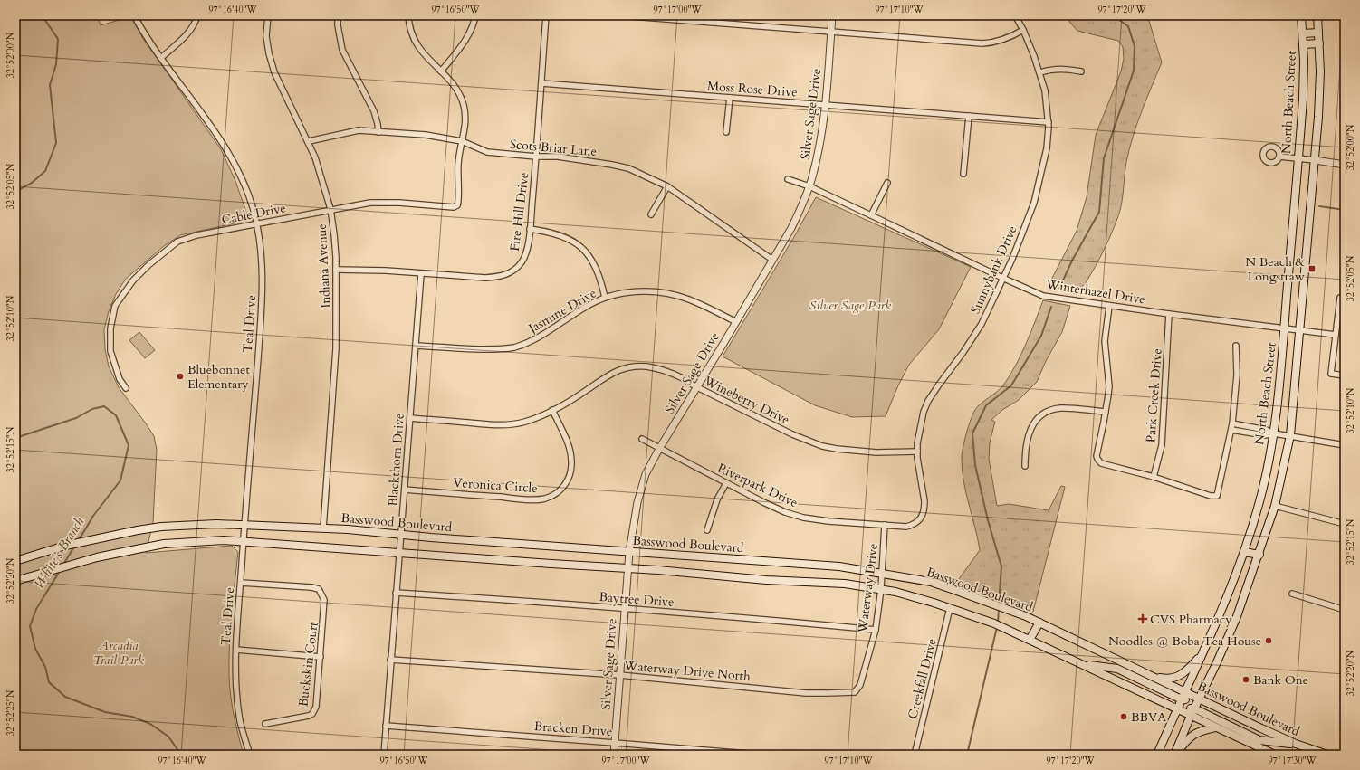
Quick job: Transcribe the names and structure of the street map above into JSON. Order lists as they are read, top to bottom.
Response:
{
  "streets": {
    "main road": ["North Beach Street", "Basswood Boulevard"],
    "street": [
      "Moss Rose Drive",
      "Silver Sage Drive",
      "Scots Briar Lane",
      "Fire Hill Drive",
      "Cable Drive",
      "Indiana Avenue",
      "Sunnybank Drive",
      "Winterhazel Drive",
      "Jasmine Drive",
      "Teal Drive",
      "Park Creek Drive",
      "Wineberry Drive",
      "Blackthorn Drive",
      "Veronica Circle",
      "Riverpark Drive",
      "Waterway Drive",
      "Baytree Drive",
      "Buckskin Court",
      "Waterway Drive North",
      "Creekfall Drive",
      "Bracken Drive"
    ]
  },
  "crossings": [
    ["Moss Rose Drive", "Silver Sage Drive"],
    ["Moss Rose Drive", "Fire Hill Drive"],
    ["Moss Rose Drive", "Sunnybank Drive"],
    ["North Beach Street", "Winterhazel Drive"],
    ["North Beach Street", "Basswood Boulevard"],
    ["Silver Sage Drive", "Scots Briar Lane"],
    ["Silver Sage Drive", "Winterhazel Drive"],
    ["Silver Sage Drive", "Jasmine Drive"],
    ["Silver Sage Drive", "Wineberry Drive"],
    ["Silver Sage Drive", "Riverpark Drive"],
    ["Silver Sage Drive", "Basswood Boulevard"],
    ["Silver Sage Drive", "Baytree Drive"],
    ["Silver Sage Drive", "Waterway Drive North"],
    ["Silver Sage Drive", "Bracken Drive"],
    ["Scots Briar Lane", "Fire Hill Drive"],
    ["Scots Briar Lane", "Cable Drive"],
    ["Scots Briar Lane", "Indiana Avenue"],
    ["Fire Hill Drive", "Indiana Avenue"],
    ["Fire Hill Drive", "Blackthorn Drive"],
    ["Cable Drive", "Indiana Avenue"],
    ["Cable Drive", "Teal Drive"],
    ["Indiana Avenue", "Basswood Boulevard"],
    ["Sunnybank Drive", "Winterhazel Drive"],
    ["Sunnybank Drive", "Wineberry Drive"],
    ["Sunnybank Drive", "Riverpark Drive"],
    ["Winterhazel Drive", "Park Creek Drive"],
    ["Jasmine Drive", "Blackthorn Drive"],
    ["Teal Drive", "Basswood Boulevard"],
    ["Teal Drive", "Buckskin Court"],
    ["Wineberry Drive", "Blackthorn Drive"],
    ["Wineberry Drive", "Veronica Circle"],
    ["Blackthorn Drive", "Veronica Circle"],
    ["Blackthorn Drive", "Basswood Boulevard"],
    ["Blackthorn Drive", "Baytree Drive"],
    ["Blackthorn Drive", "Waterway Drive North"],
    ["Blackthorn Drive", "Bracken Drive"],
    ["Riverpark Drive", "Waterway Drive"],
    ["Basswood Boulevard", "Waterway Drive"],
    ["Waterway Drive", "Baytree Drive"],
    ["Waterway Drive", "Waterway Drive North"]
  ],
  "water": ["White's Branch"],
  "parks": ["Silver Sage Park", "Arcadia Trail Park"],
  "places": {
    "transit": ["N Beach & Longstraw"],
    "other": [
      "Bluebonnet Elementary",
      "Noodles @ Boba Tea House",
      "Bank One",
      "BBVA"
    ],
    "health": ["CVS Pharmacy"]
  },
  "coordinates": [
    "97°16'40\"W",
    "97°16'50\"W",
    "97°17'00\"W",
    "97°17'10\"W",
    "97°17'20\"W",
    "32°52'00\"N",
    "32°52'05\"N",
    "32°52'10\"N",
    "32°52'15\"N",
    "32°52'20\"N",
    "32°52'25\"N",
    "97°17'30\"W"
  ]
}
